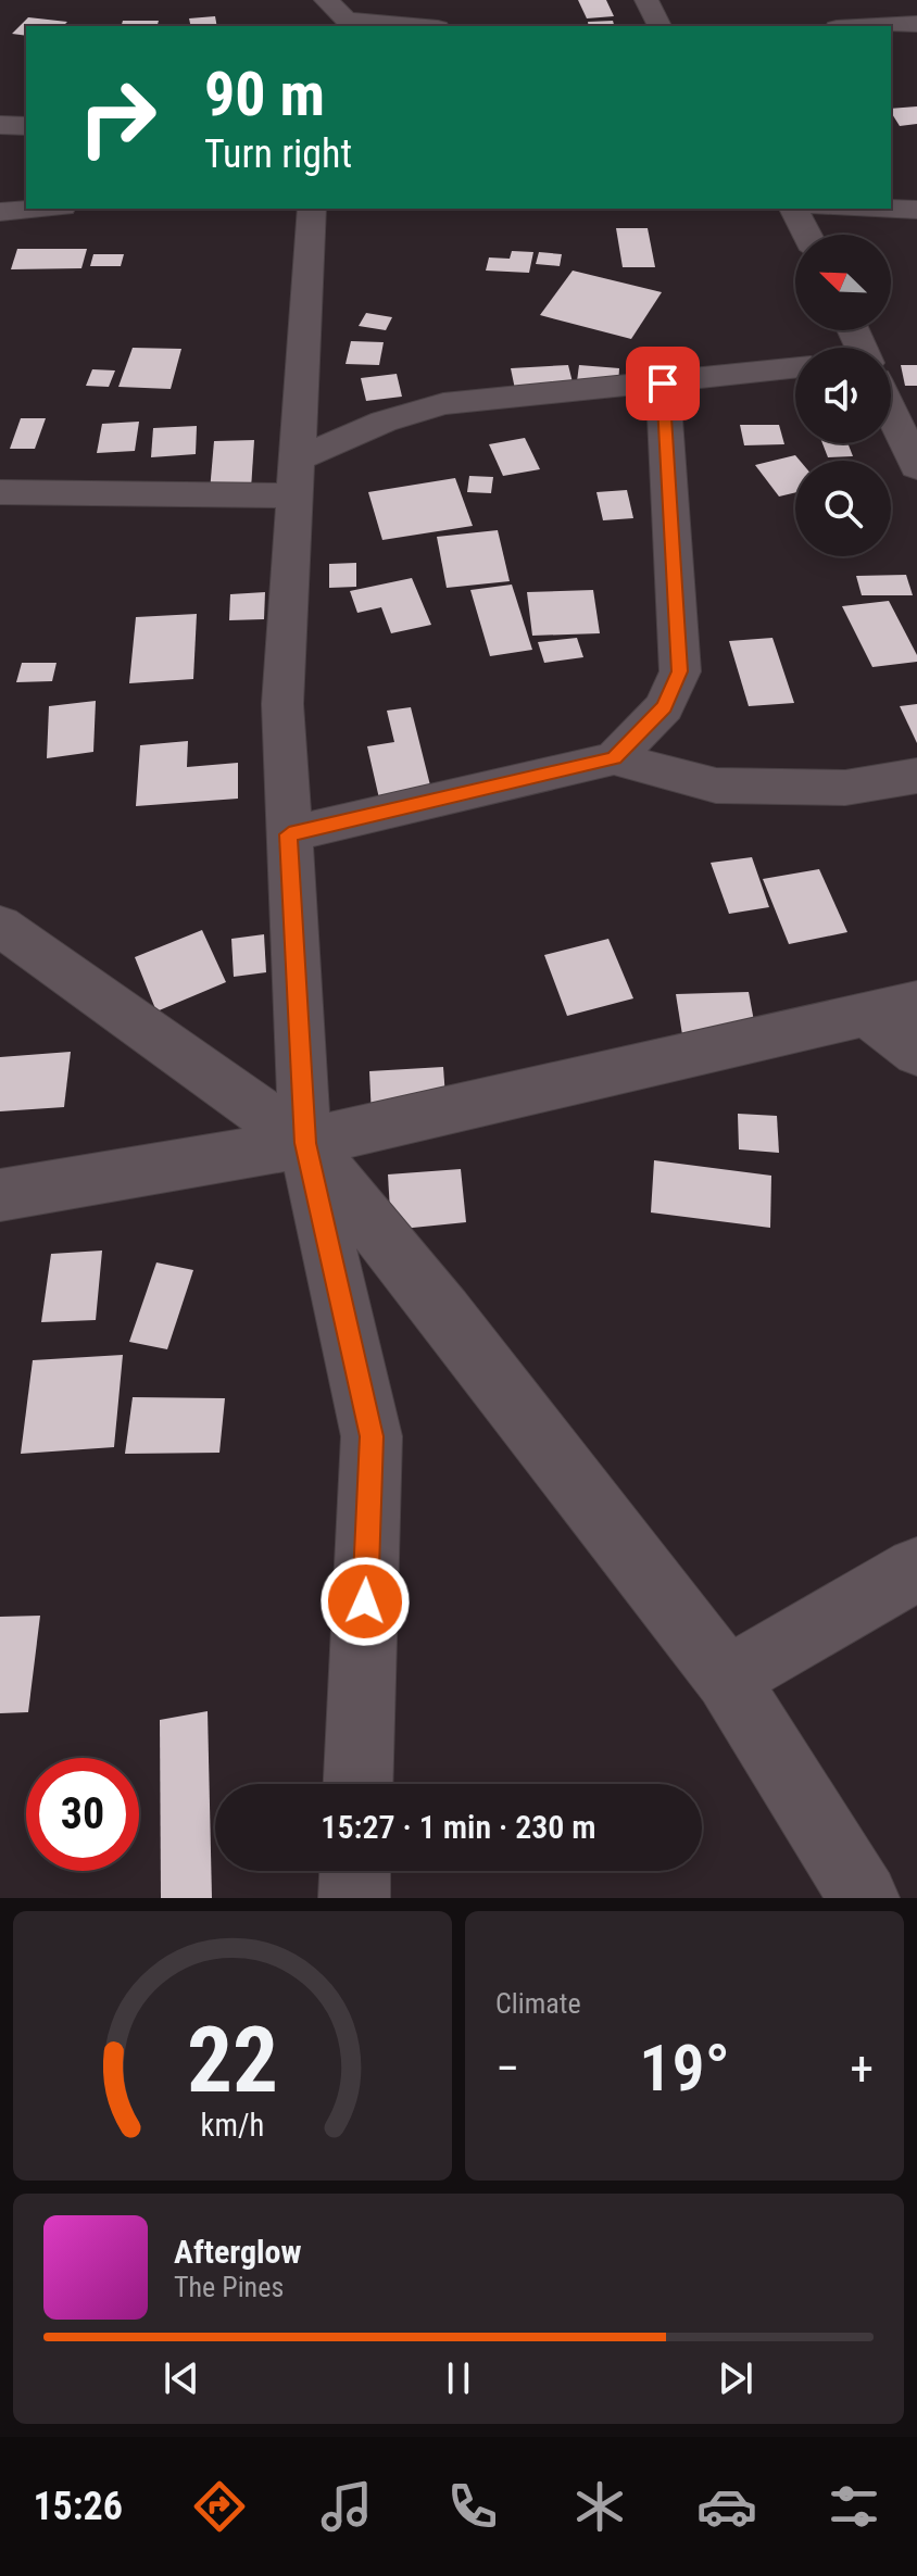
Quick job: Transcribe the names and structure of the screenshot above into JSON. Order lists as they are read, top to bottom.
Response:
{
  "north": "top left",
  "page": {
    "turn": ["90 m", "Turn right"],
    "limit": "30",
    "trip": "15:27 · 1 min · 230 m",
    "tile": "Climate",
    "heat": ["−", "19°", "+"],
    "song": ["Afterglow", "The Pines"],
    "tabs": "15:26",
    "gauge": ["22", "km/h"]
  }
}
